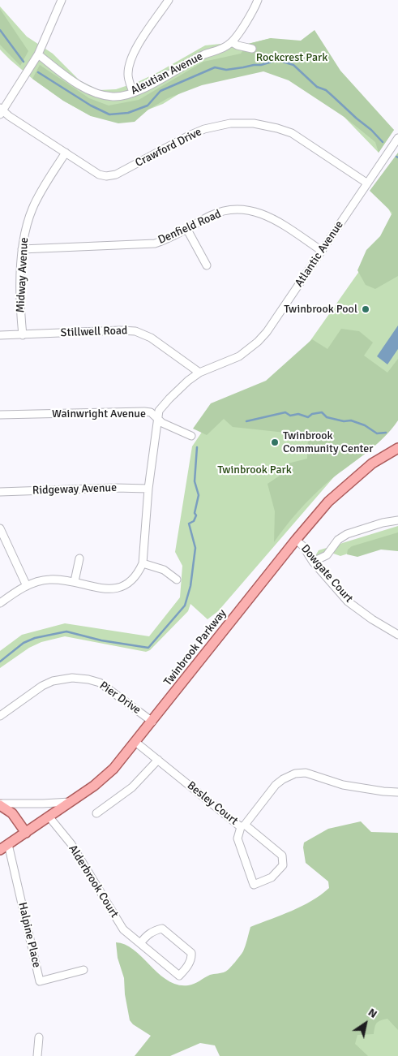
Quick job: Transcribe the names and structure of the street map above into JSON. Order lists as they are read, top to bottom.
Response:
{
  "streets": {
    "main road": ["Twinbrook Parkway"],
    "street": [
      "Aleutian Avenue",
      "Crawford Drive",
      "Denfield Road",
      "Atlantic Avenue",
      "Midway Avenue",
      "Stillwell Road",
      "Wainwright Avenue",
      "Ridgeway Avenue",
      "Dowgate Court",
      "Pier Drive",
      "Besley Court",
      "Alderbrook Court",
      "Halpine Place"
    ]
  },
  "crossings": [
    ["Crawford Drive", "Atlantic Avenue"],
    ["Crawford Drive", "Midway Avenue"],
    ["Denfield Road", "Atlantic Avenue"],
    ["Denfield Road", "Midway Avenue"],
    ["Atlantic Avenue", "Stillwell Road"],
    ["Atlantic Avenue", "Wainwright Avenue"],
    ["Atlantic Avenue", "Ridgeway Avenue"],
    ["Midway Avenue", "Stillwell Road"],
    ["Dowgate Court", "Twinbrook Parkway"],
    ["Twinbrook Parkway", "Pier Drive"],
    ["Twinbrook Parkway", "Besley Court"],
    ["Twinbrook Parkway", "Alderbrook Court"],
    ["Twinbrook Parkway", "Halpine Place"]
  ],
  "parks": ["Rockcrest Park", "Twinbrook Park"],
  "places": ["Twinbrook Pool", "Twinbrook Community Center"],
  "north": "top right"
}
